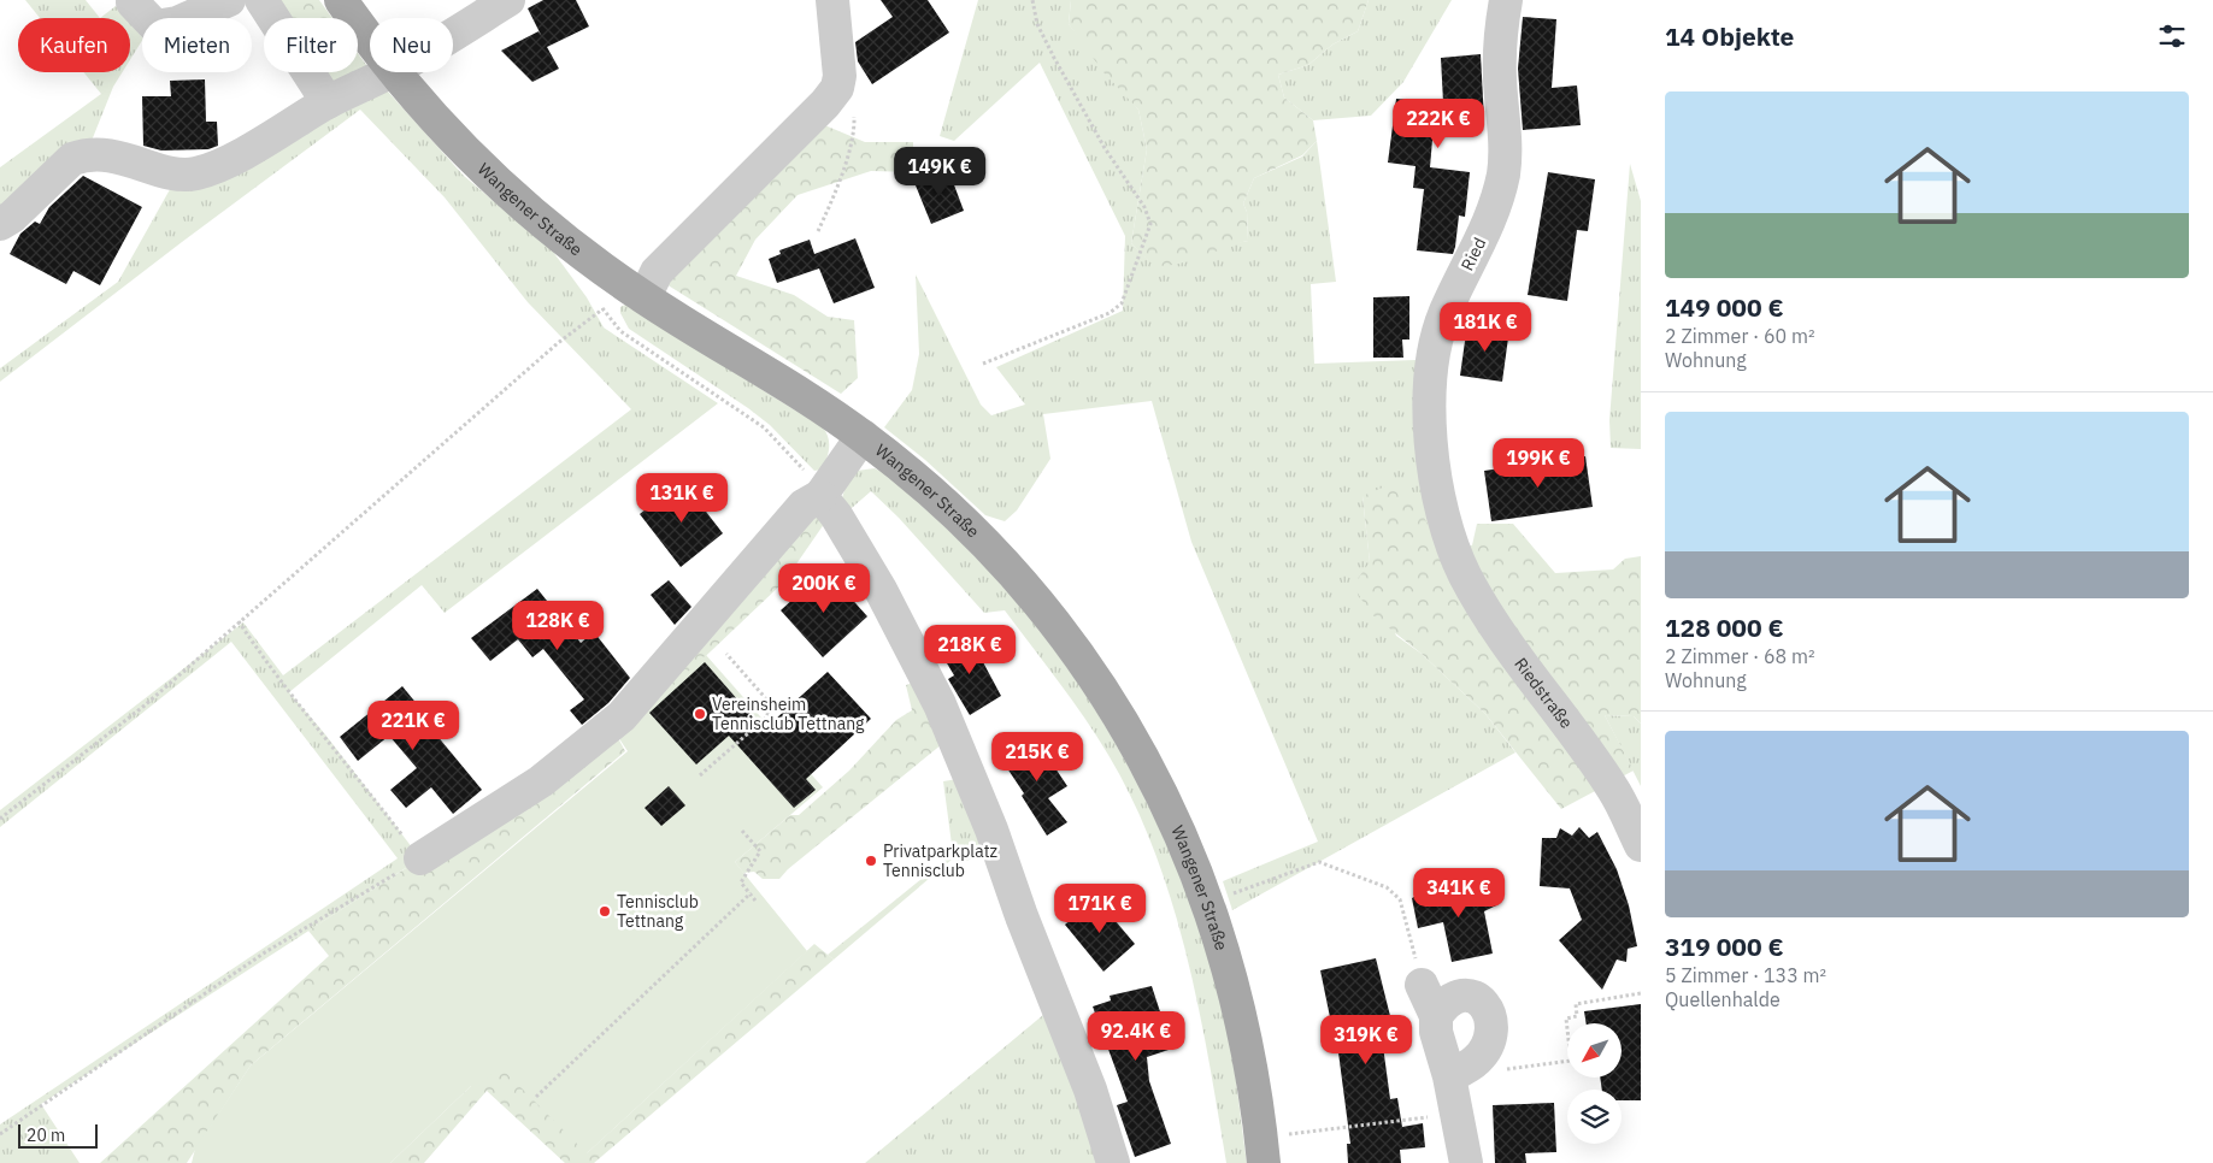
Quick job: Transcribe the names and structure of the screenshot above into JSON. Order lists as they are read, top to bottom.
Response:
{
  "streets": {
    "main road": ["Wangener Straße"],
    "street": ["Ried", "Riedstraße"]
  },
  "crossings": [
    ["Ried", "Riedstraße"]
  ],
  "places": ["Vereinsheim Tennisclub Tettnang", "Privatparkplatz Tennisclub", "Tennisclub Tettnang"],
  "scale_bar": "20 m",
  "north": "bottom left",
  "page": {
    "heading": "14 Objekte",
    "chip": [
      "Kaufen",
      "Mieten",
      "Filter",
      "Neu"
    ],
    "list": [
      {
        "name": "149 000 €",
        "note": "2 Zimmer · 60 m² · Wohnung"
      },
      {
        "name": "128 000 €",
        "note": "2 Zimmer · 68 m² · Wohnung"
      },
      {
        "name": "319 000 €",
        "note": "5 Zimmer · 133 m² · Quellenhalde"
      }
    ],
    "price": [
      "222K €",
      "149K €",
      "181K €",
      "199K €",
      "131K €",
      "200K €",
      "128K €",
      "218K €",
      "221K €",
      "215K €",
      "341K €",
      "171K €",
      "92.4K €",
      "319K €"
    ],
    "scale": "20 m"
  }
}
